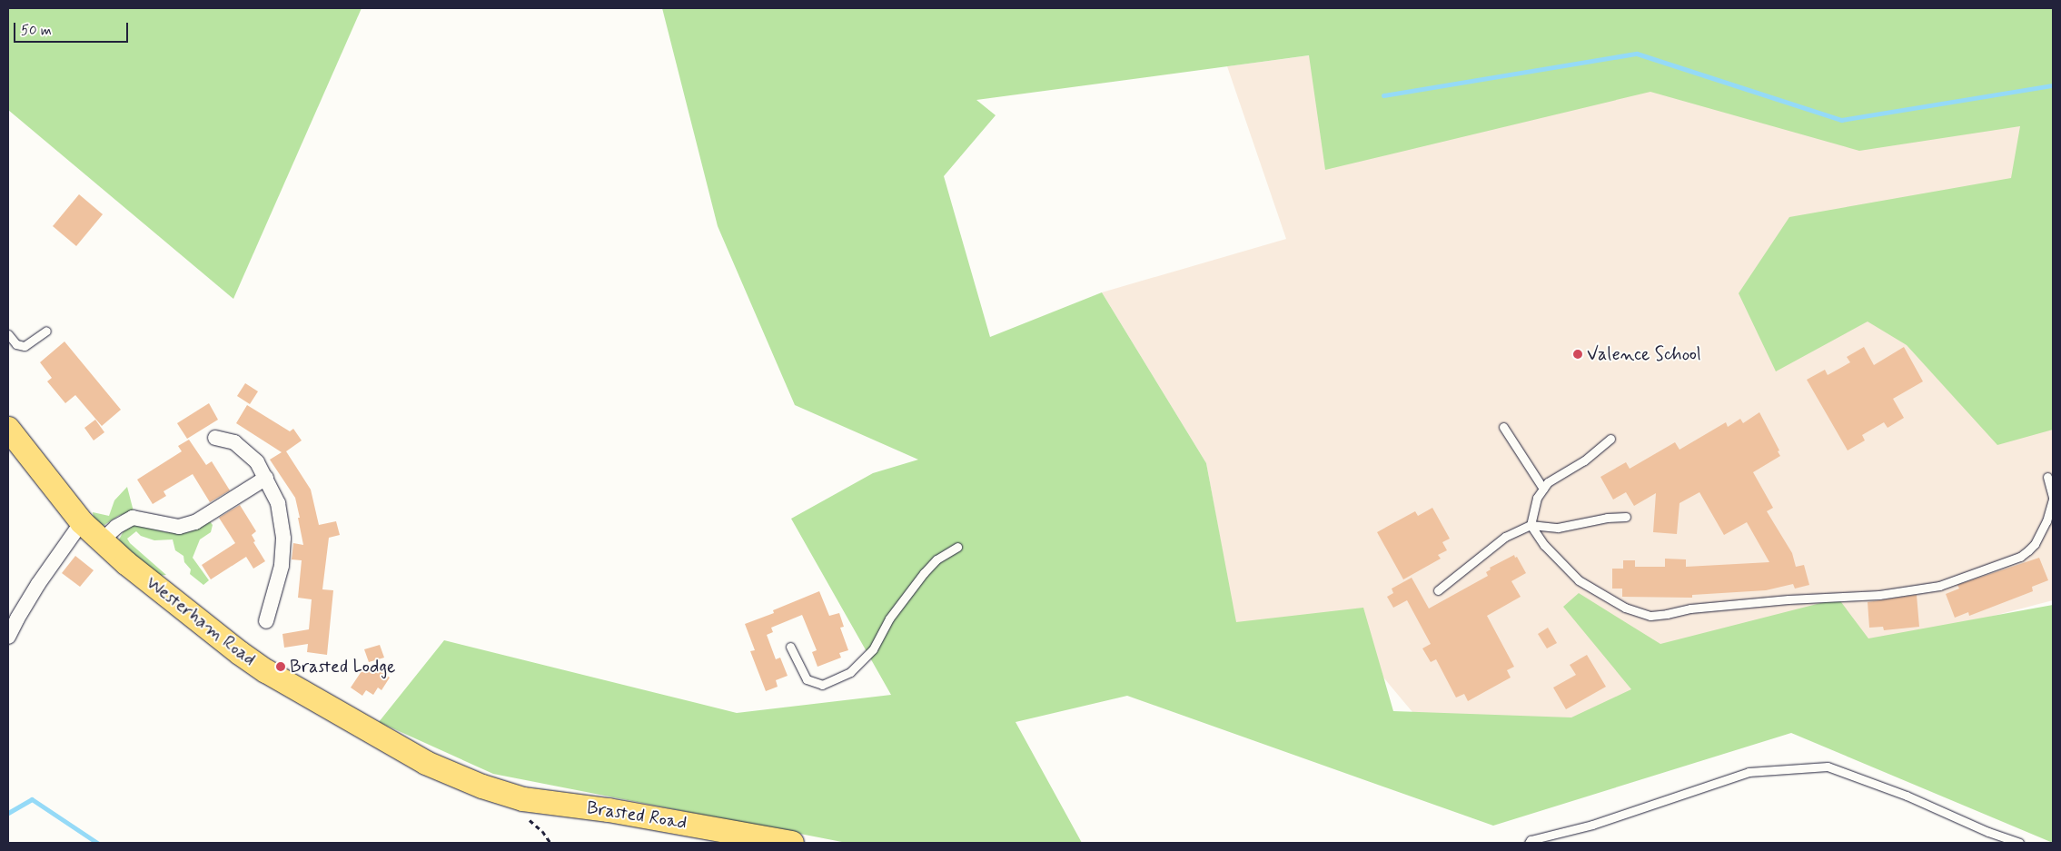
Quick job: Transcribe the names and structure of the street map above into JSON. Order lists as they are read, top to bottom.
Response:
{
  "streets": {
    "main road": ["Westerham Road", "Brasted Road"]
  },
  "crossings": [
    ["Westerham Road", "Brasted Road"]
  ],
  "places": ["Valence School", "Brasted Lodge"],
  "scale_bar": "50 m"
}
